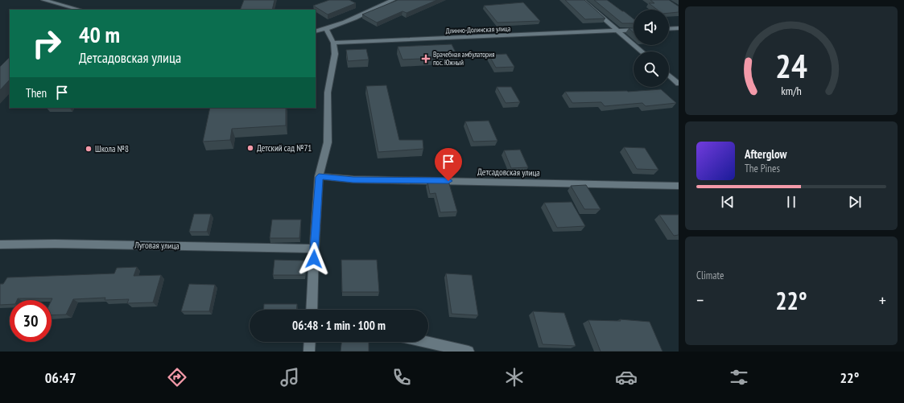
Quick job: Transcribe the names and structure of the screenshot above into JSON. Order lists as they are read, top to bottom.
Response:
{
  "streets": {
    "street": ["Длинно-Долинская улица", "Детсадовская улица", "Луговая улица"]
  },
  "places": {
    "health": ["Врачебная амбулатория пос. Южный"],
    "other": ["Детский сад №71", "Школа №8"]
  },
  "page": {
    "turn": ["40 m", "Детсадовская улица"],
    "then": "Then",
    "song": ["Afterglow", "The Pines"],
    "tile": "Climate",
    "heat": ["−", "22°", "+"],
    "limit": "30",
    "trip": "06:48 · 1 min · 100 m",
    "tabs": ["06:47", "22°"],
    "gauge": ["24", "km/h"]
  }
}
